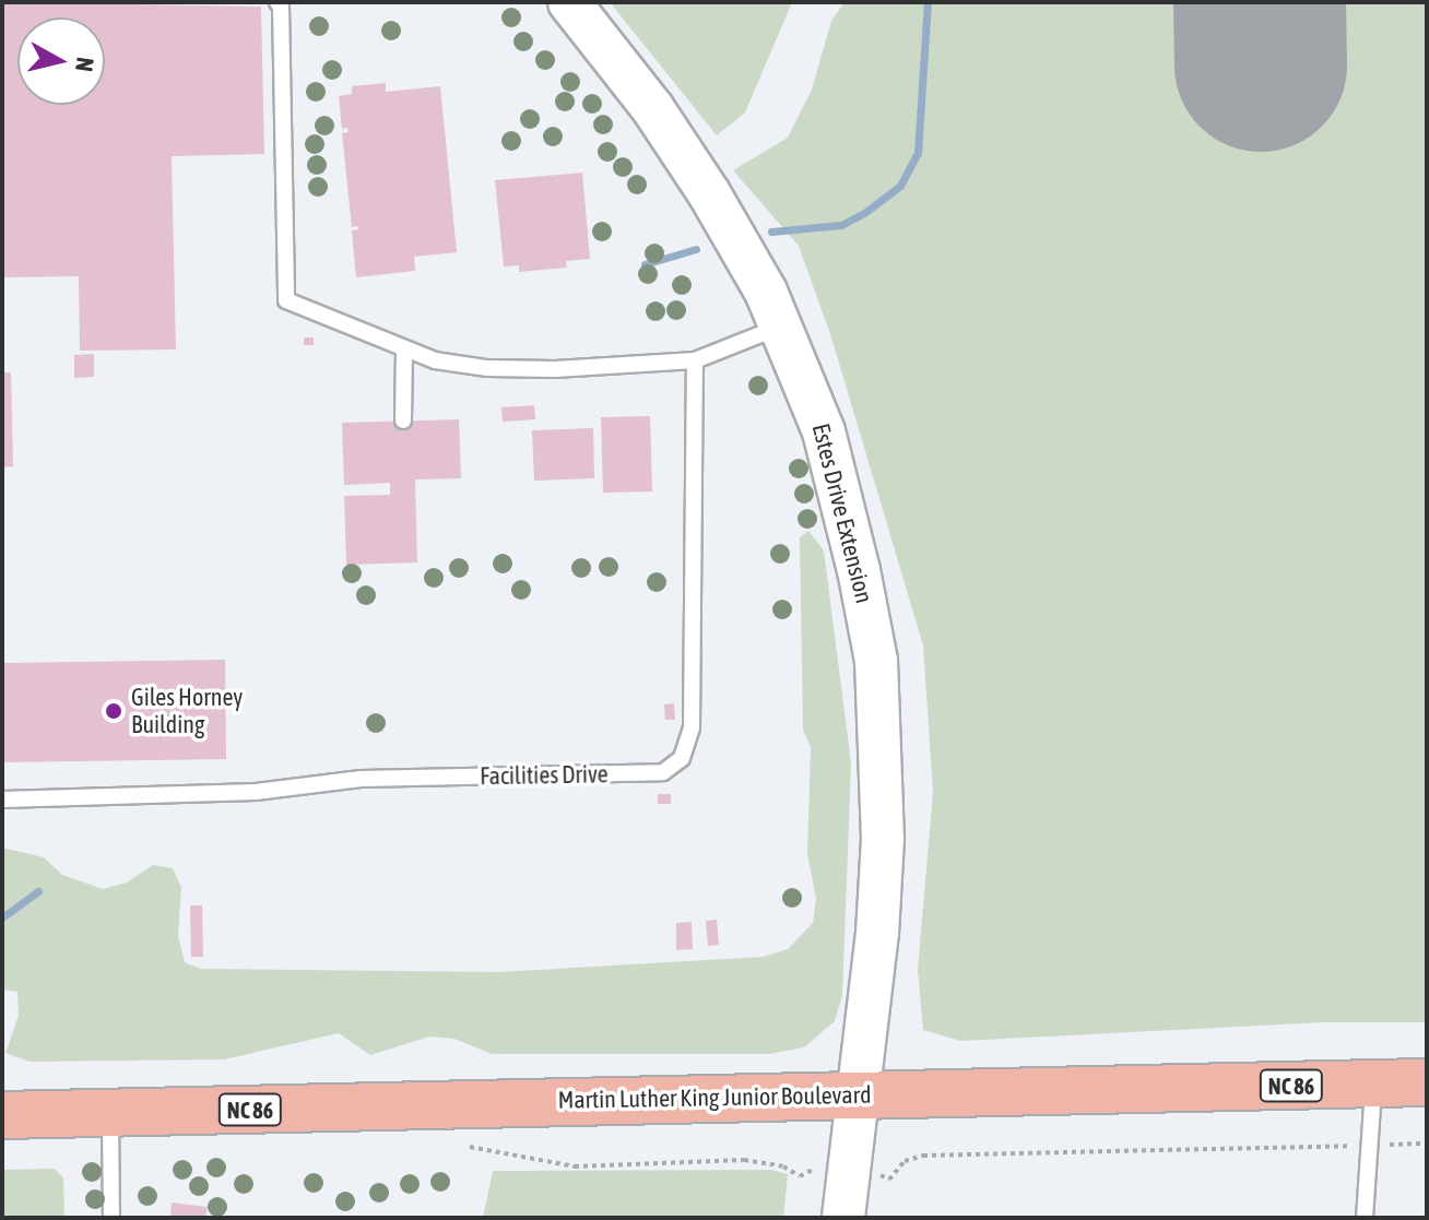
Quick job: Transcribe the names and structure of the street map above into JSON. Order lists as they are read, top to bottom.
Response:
{
  "streets": {
    "main road": ["Estes Drive Extension", "NC 86", "Martin Luther King Junior Boulevard"],
    "lane": ["Facilities Drive"]
  },
  "crossings": [
    ["Estes Drive Extension", "Martin Luther King Junior Boulevard"]
  ],
  "places": ["Giles Horney Building"],
  "north": "right"
}
